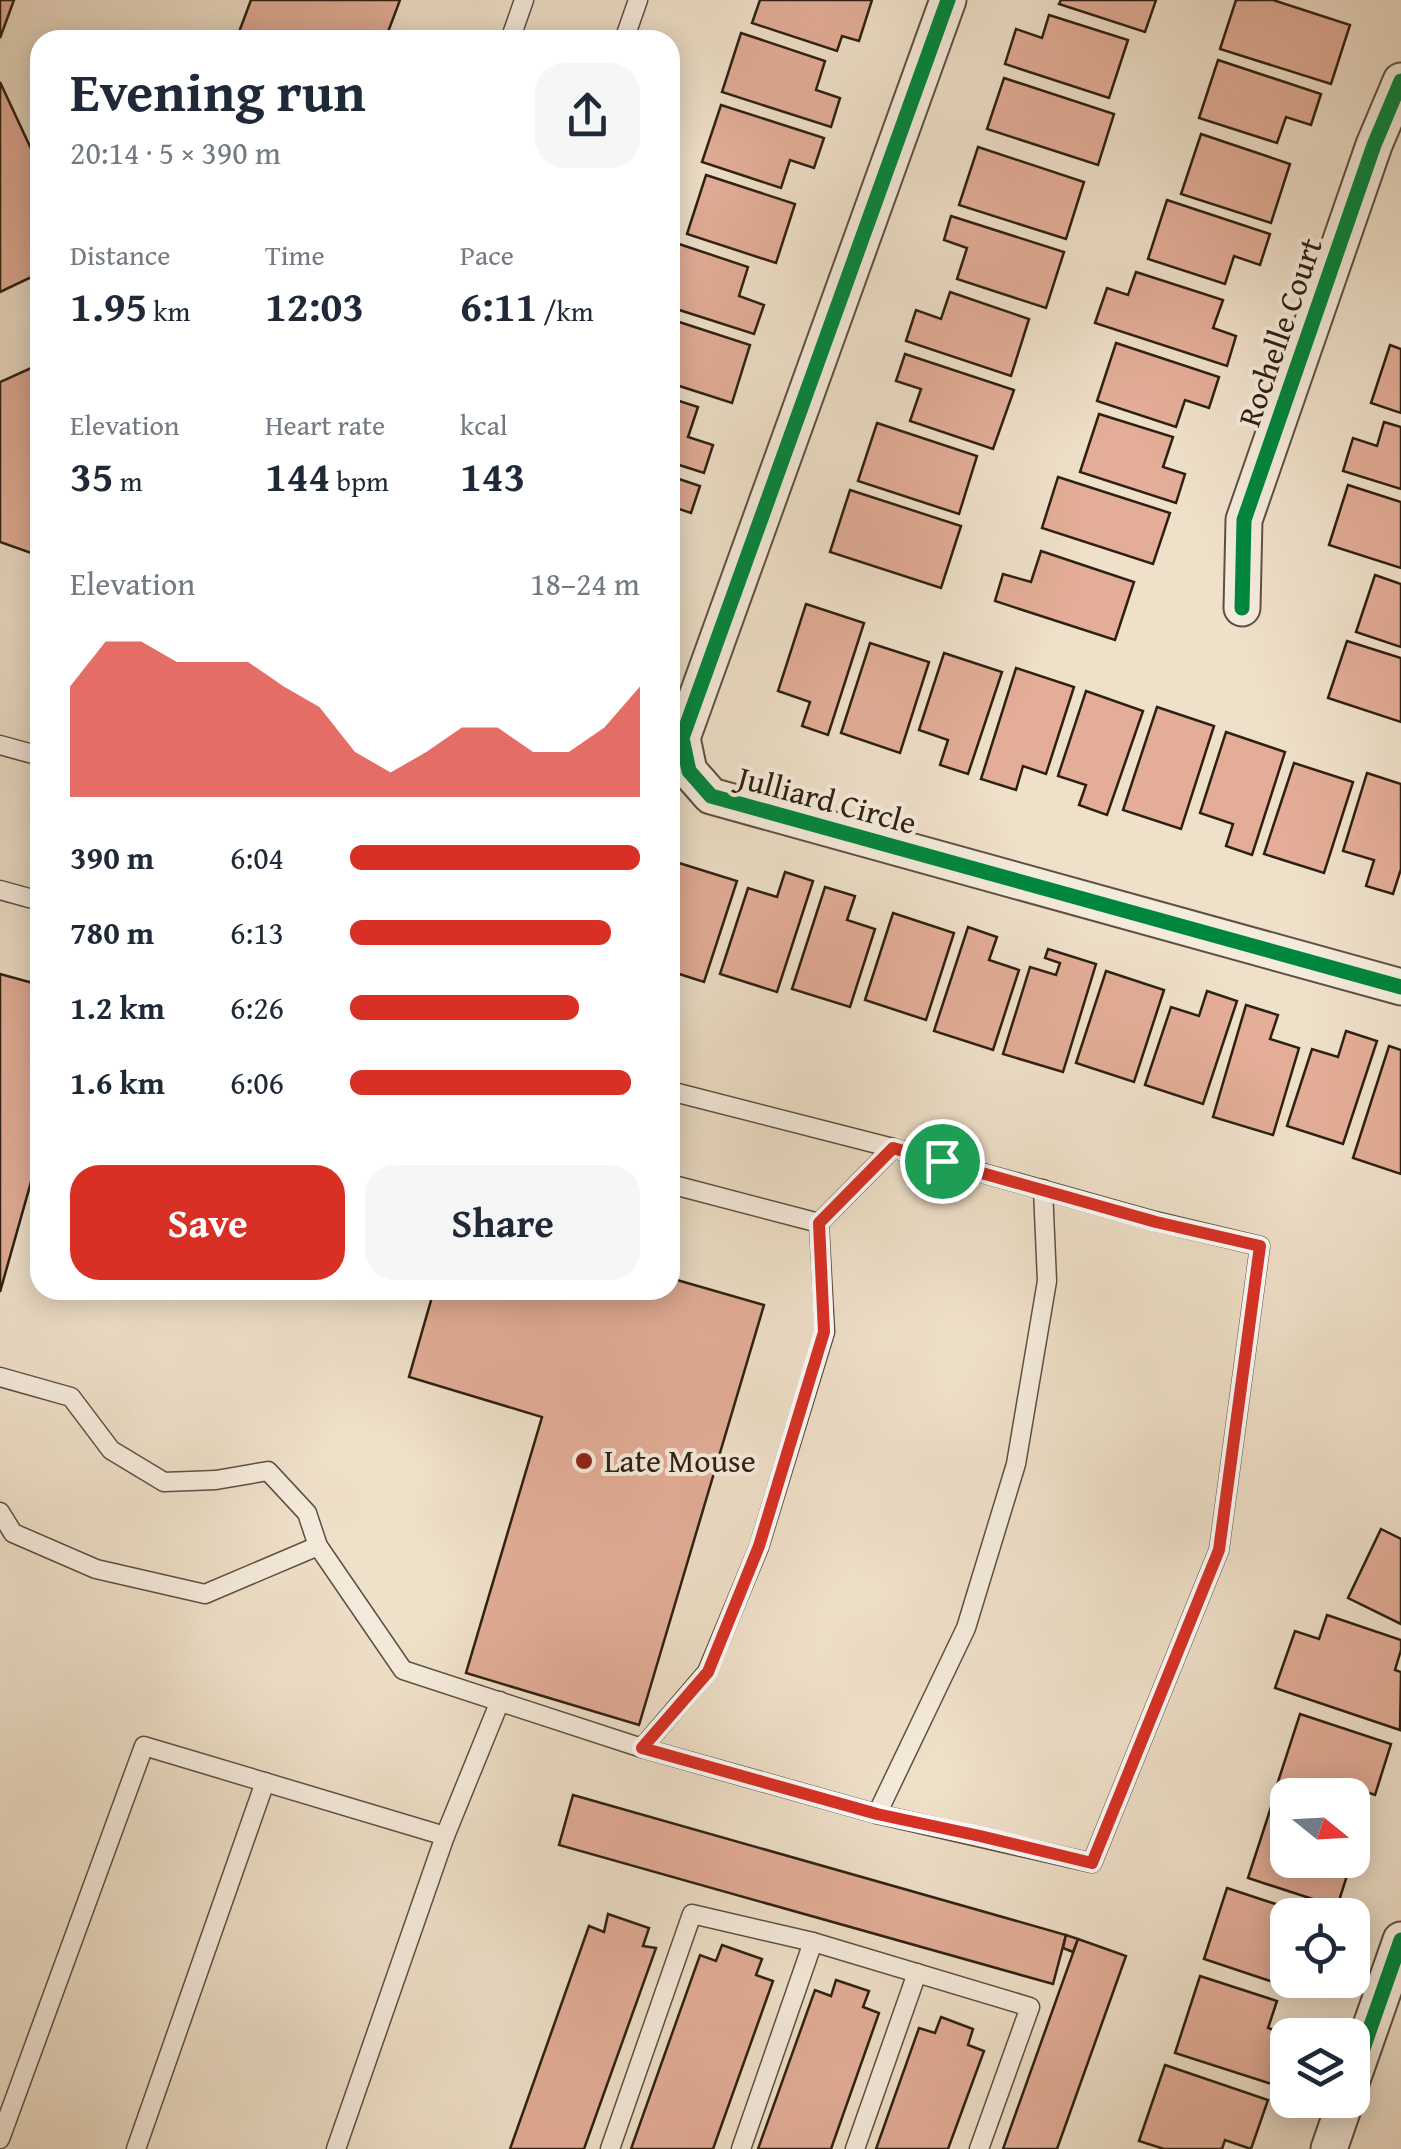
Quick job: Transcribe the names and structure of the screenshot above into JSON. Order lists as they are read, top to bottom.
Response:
{
  "streets": {
    "street": ["Rochelle Court", "Julliard Circle"]
  },
  "places": ["Late Mouse"],
  "north": "right",
  "page": {
    "heading": ["Evening run", "20:14 · 5 × 390 m"],
    "stats": [
      ["Distance", "1.95 km"],
      ["Time", "12:03"],
      ["Pace", "6:11 /km"],
      ["Elevation", "35 m"],
      ["Heart rate", "144 bpm"],
      ["kcal", "143"]
    ],
    "chart": ["Elevation", "18–24 m"],
    "list": [
      {
        "name": "390 m",
        "note": "6:04"
      },
      {
        "name": "780 m",
        "note": "6:13"
      },
      {
        "name": "1.2 km",
        "note": "6:26"
      },
      {
        "name": "1.6 km",
        "note": "6:06"
      }
    ],
    "buttons": ["Save", "Share"]
  }
}
